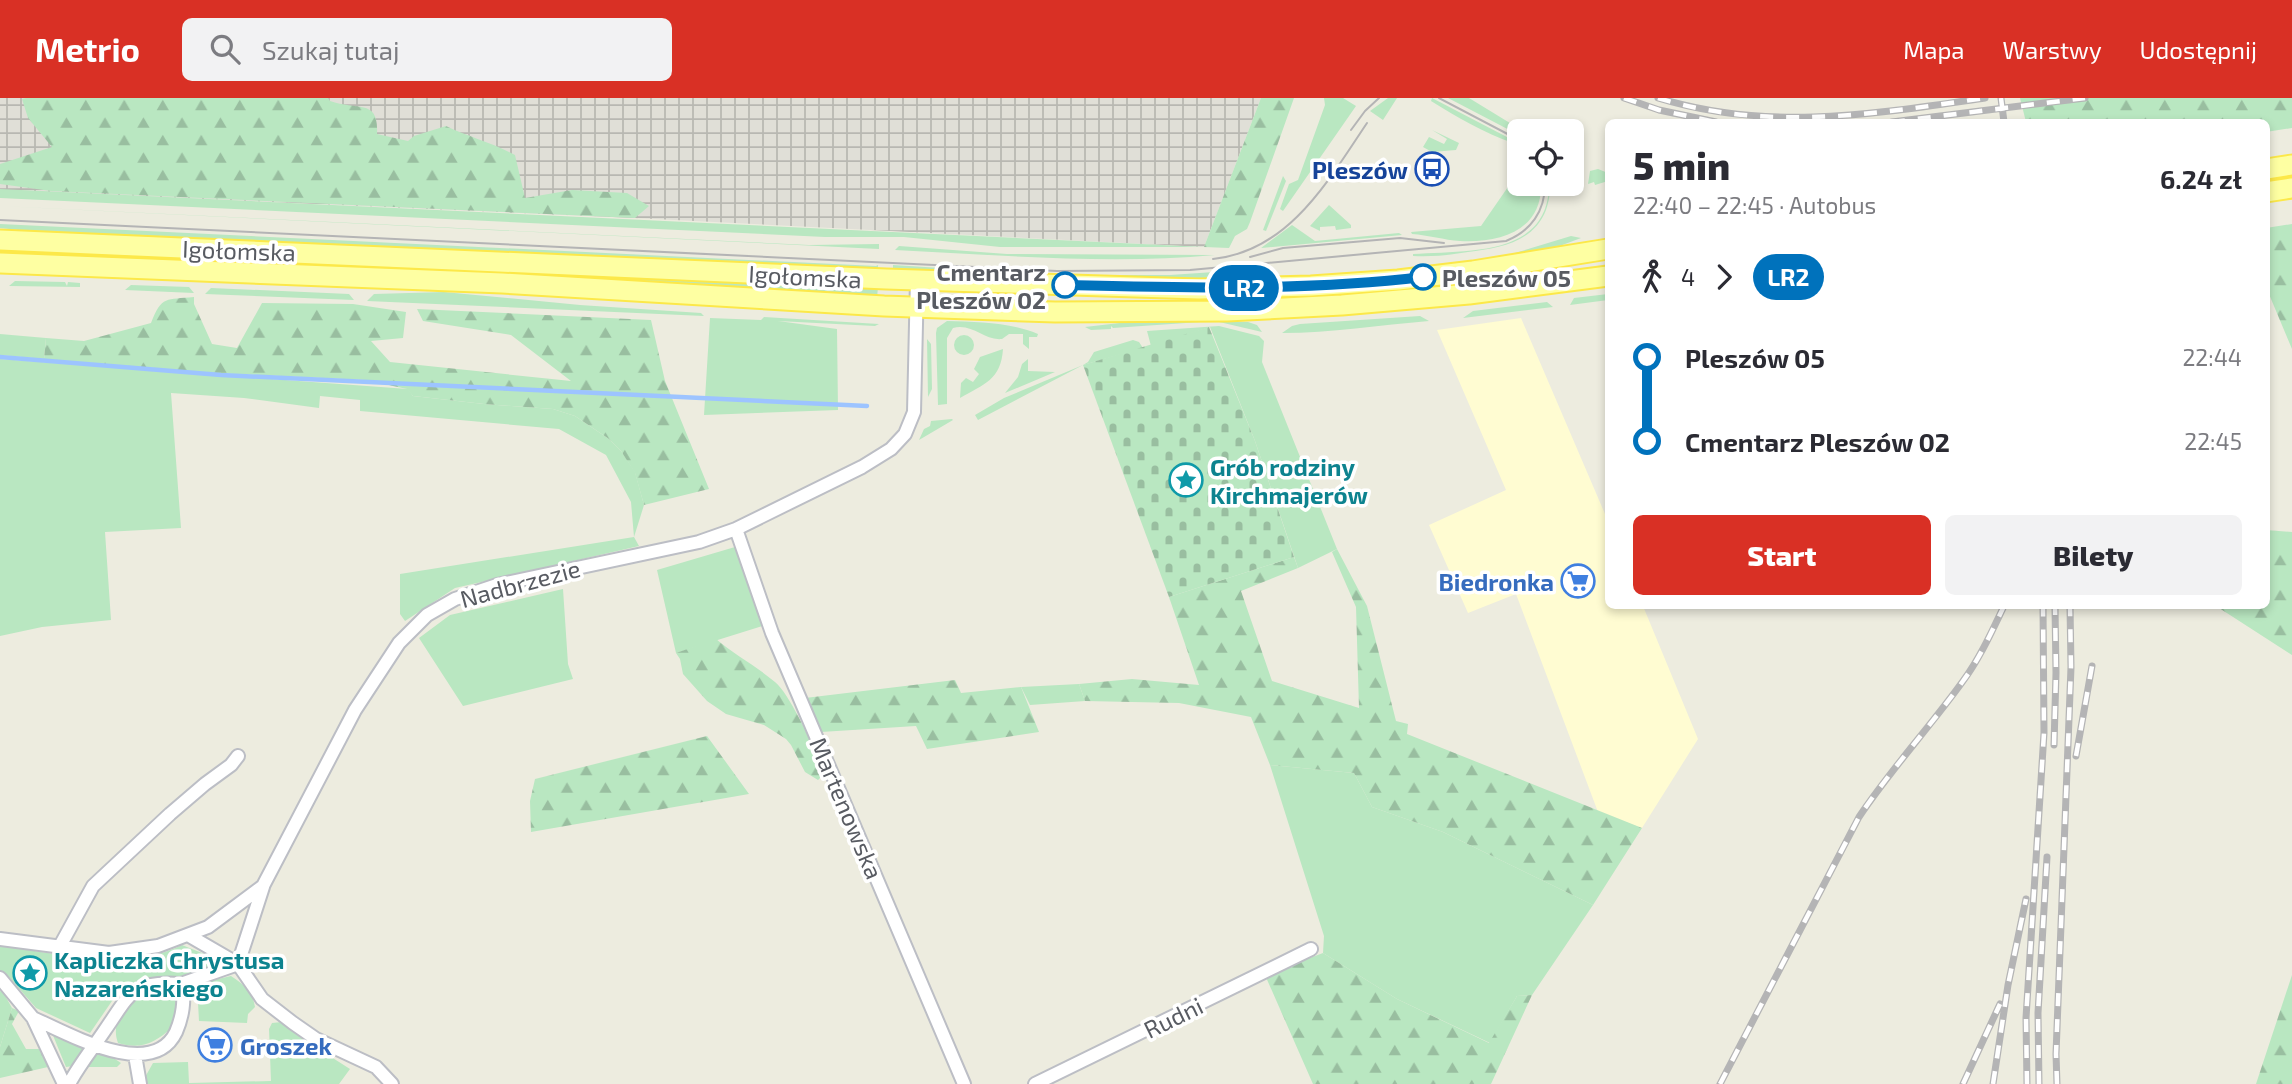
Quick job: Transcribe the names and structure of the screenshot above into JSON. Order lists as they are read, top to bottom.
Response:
{
  "streets": {
    "main road": ["Igołomska"],
    "street": ["Nadbrzezie", "Martenowska", "Rudni"]
  },
  "crossings": [
    ["Igołomska", "Nadbrzezie"],
    ["Nadbrzezie", "Martenowska"]
  ],
  "places": {
    "bus stop": ["Pleszów"],
    "other": ["Pleszów 05", "Cmentarz Pleszów 02"],
    "place": ["Grób rodziny Kirchmajerów", "Kapliczka Chrystusa Nazareńskiego"],
    "supermarket": ["Biedronka", "Groszek"]
  },
  "lines": ["bus line LR2"],
  "page": {
    "header": "Metrio",
    "search": "Szukaj tutaj",
    "nav": ["Mapa", "Warstwy", "Udostępnij"],
    "on_map": "LR2",
    "heading": ["5 min", "22:40 – 22:45 · Autobus", "6.24 zł"],
    "legs": ["4", "LR2"],
    "list": [
      {
        "name": "Pleszów 05",
        "value": "22:44"
      },
      {
        "name": "Cmentarz Pleszów 02",
        "value": "22:45"
      }
    ],
    "buttons": ["Start", "Bilety"]
  }
}
